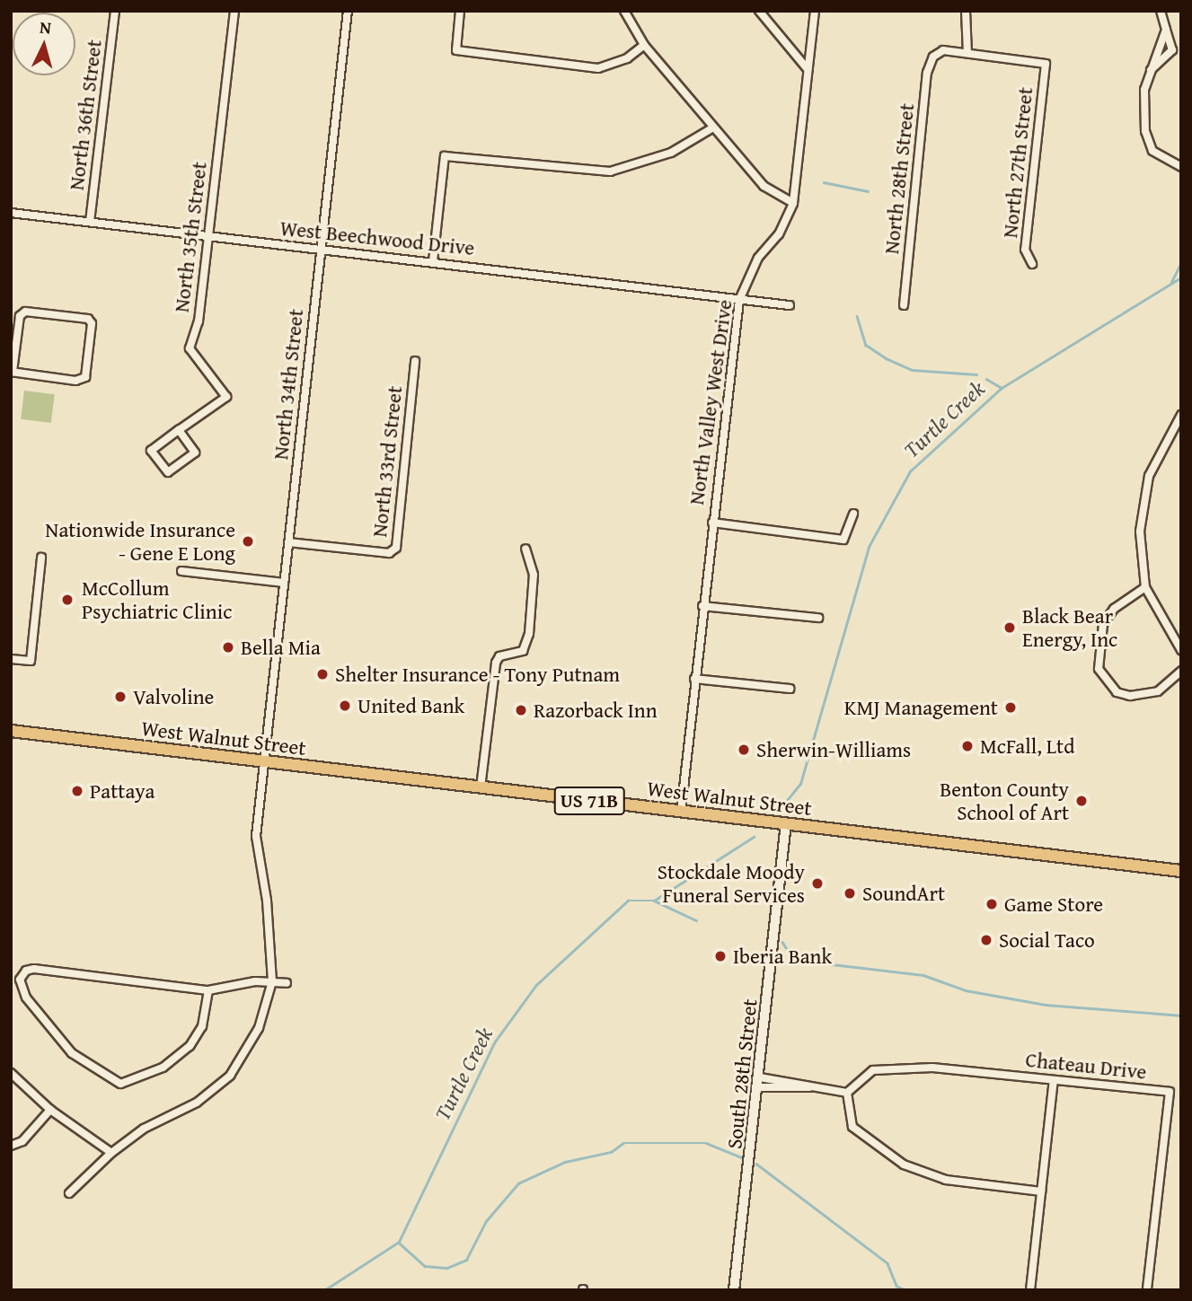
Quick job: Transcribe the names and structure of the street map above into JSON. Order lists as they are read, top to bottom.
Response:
{
  "streets": {
    "main road": ["West Walnut Street", "US 71B"],
    "street": [
      "North 36th Street",
      "North 27th Street",
      "North 28th Street",
      "North 35th Street",
      "West Beechwood Drive",
      "North 34th Street",
      "North Valley West Drive",
      "North 33rd Street",
      "Chateau Drive",
      "South 28th Street"
    ]
  },
  "crossings": [
    ["North 36th Street", "West Beechwood Drive"],
    ["North 27th Street", "North 28th Street"],
    ["North 35th Street", "West Beechwood Drive"],
    ["West Beechwood Drive", "North 34th Street"],
    ["West Beechwood Drive", "North Valley West Drive"],
    ["North 34th Street", "North 33rd Street"],
    ["North 34th Street", "West Walnut Street"],
    ["North Valley West Drive", "West Walnut Street"],
    ["West Walnut Street", "South 28th Street"]
  ],
  "water": ["Turtle Creek"],
  "places": [
    "Nationwide Insurance - Gene E Long",
    "McCollum Psychiatric Clinic",
    "Black Bear Energy, Inc",
    "Bella Mia",
    "Shelter Insurance - Tony Putnam",
    "Valvoline",
    "United Bank",
    "KMJ Management",
    "Razorback Inn",
    "McFall, Ltd",
    "Sherwin-Williams",
    "Pattaya",
    "Benton County School of Art",
    "Stockdale Moody Funeral Services",
    "SoundArt",
    "Game Store",
    "Social Taco",
    "Iberia Bank"
  ],
  "north": "top"
}
